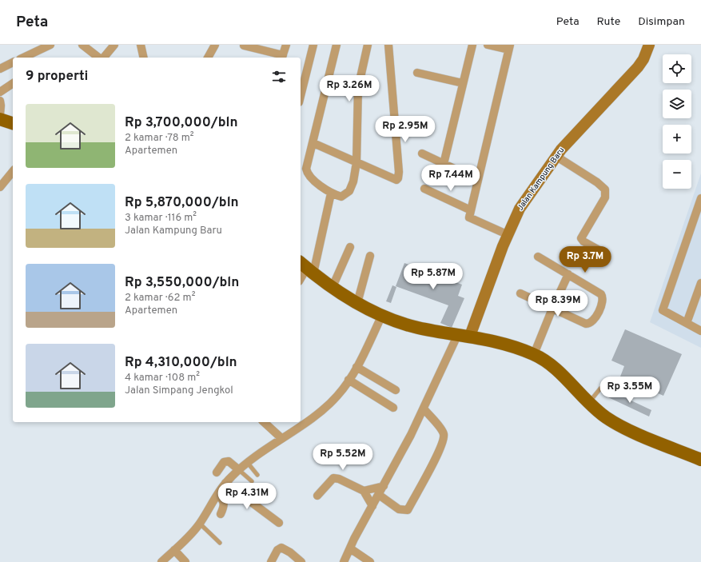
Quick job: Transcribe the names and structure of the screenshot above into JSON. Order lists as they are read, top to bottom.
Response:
{
  "streets": {
    "street": ["Jalan Kampung Baru"]
  },
  "page": {
    "header": "Peta",
    "nav": ["Peta", "Rute", "Disimpan"],
    "map_buttons": ["+", "−"],
    "heading": "9 properti",
    "price": [
      "Rp 3.26M",
      "Rp 2.95M",
      "Rp 7.44M",
      "Rp 3.7M",
      "Rp 5.87M",
      "Rp 8.39M",
      "Rp 3.55M",
      "Rp 5.52M",
      "Rp 4.31M"
    ],
    "list": [
      {
        "name": "Rp 3,700,000/bln",
        "note": "2 kamar · 78 m² · Apartemen"
      },
      {
        "name": "Rp 5,870,000/bln",
        "note": "3 kamar · 116 m² · Jalan Kampung Baru"
      },
      {
        "name": "Rp 3,550,000/bln",
        "note": "2 kamar · 62 m² · Apartemen"
      },
      {
        "name": "Rp 4,310,000/bln",
        "note": "4 kamar · 108 m² · Jalan Simpang Jengkol"
      }
    ]
  }
}
